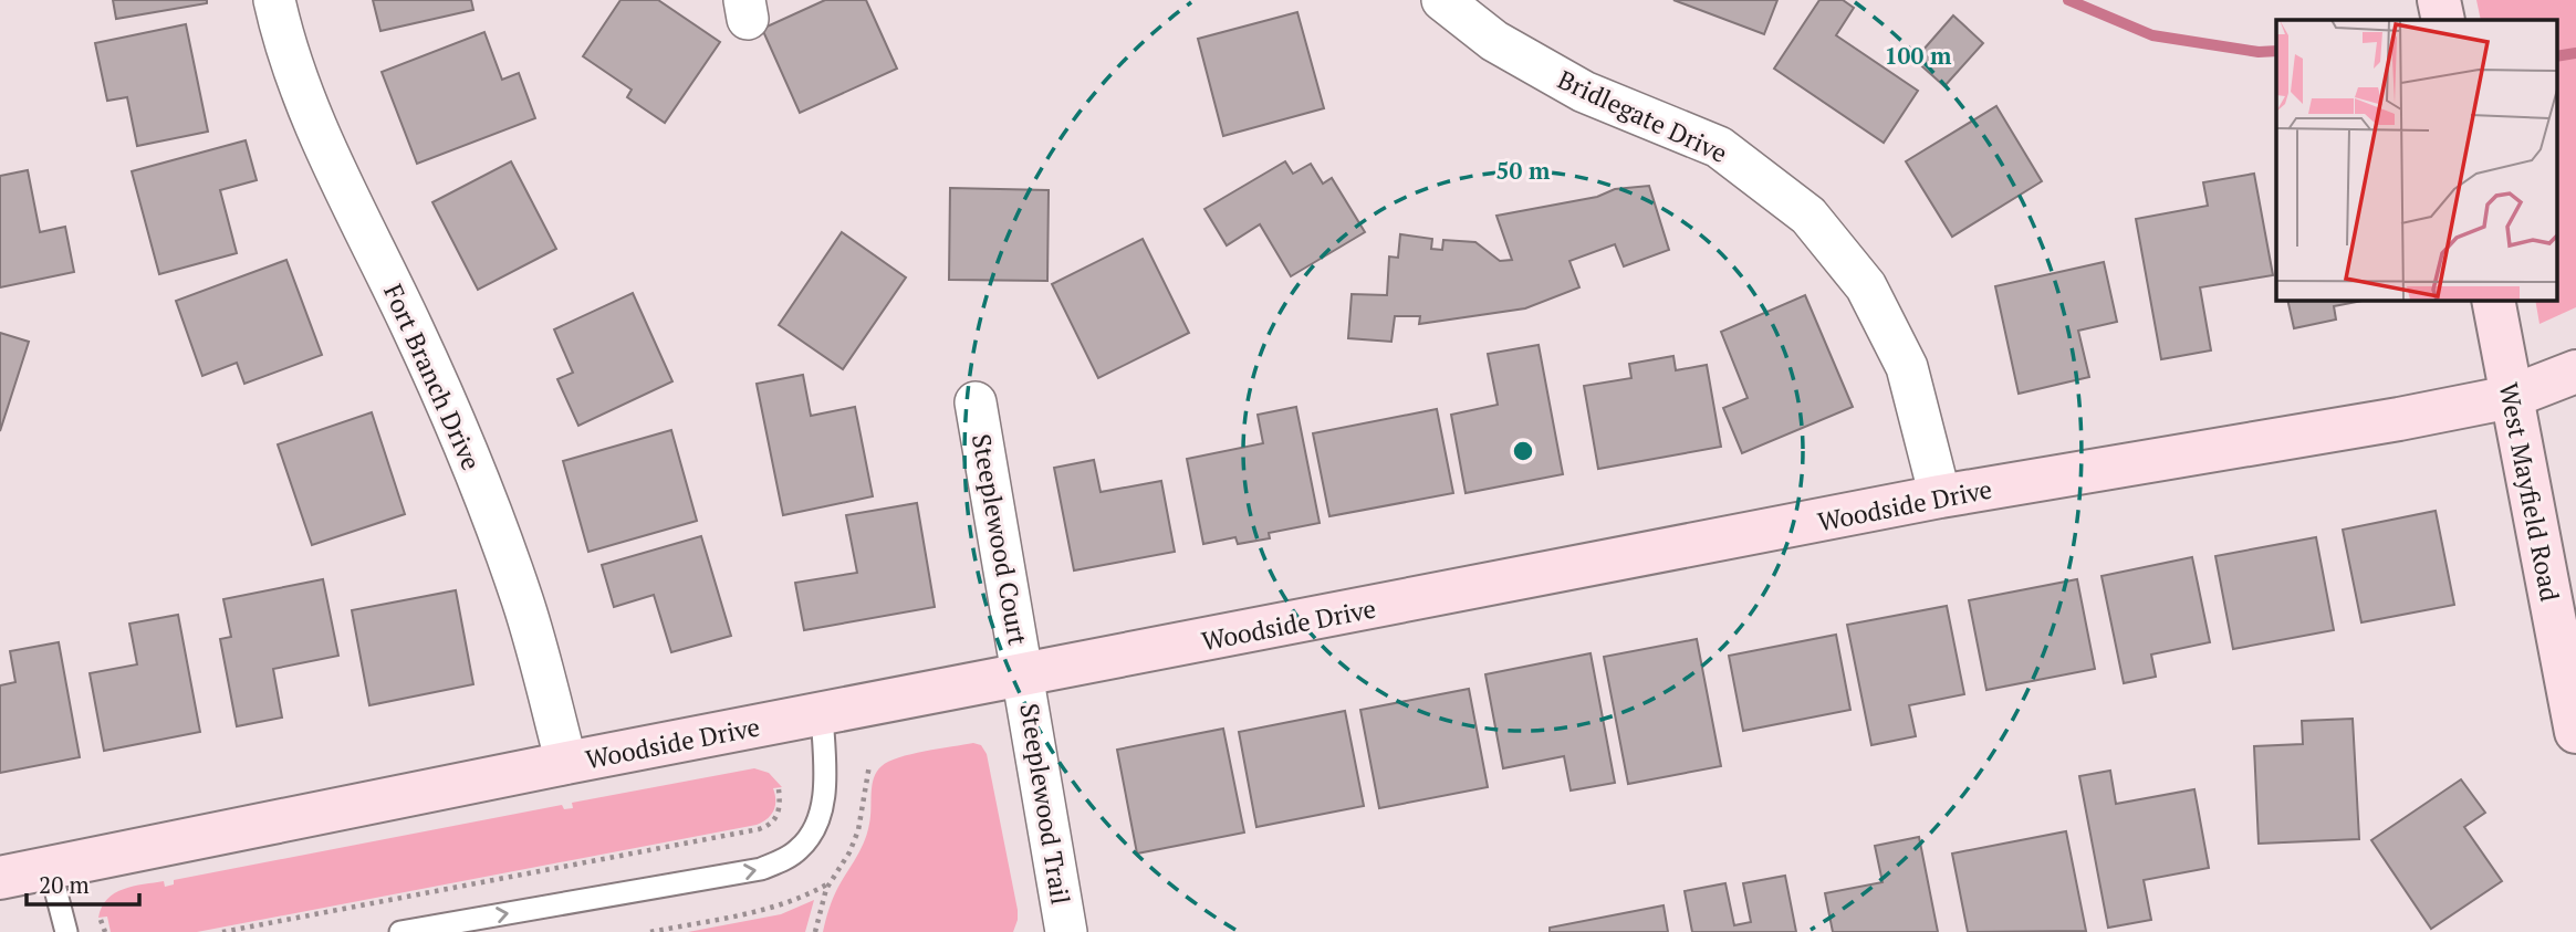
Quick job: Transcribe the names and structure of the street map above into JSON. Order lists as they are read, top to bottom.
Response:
{
  "streets": {
    "street": [
      "Bridlegate Drive",
      "Fort Branch Drive",
      "West Mayfield Road",
      "Woodside Drive",
      "Steeplewood Court",
      "Steeplewood Trail"
    ]
  },
  "crossings": [
    ["Bridlegate Drive", "Woodside Drive"],
    ["Fort Branch Drive", "Woodside Drive"],
    ["West Mayfield Road", "Woodside Drive"],
    ["Woodside Drive", "Steeplewood Court"],
    ["Woodside Drive", "Steeplewood Trail"],
    ["Steeplewood Court", "Steeplewood Trail"]
  ],
  "scale_bar": "20 m",
  "rings": ["100 m", "50 m"]
}
